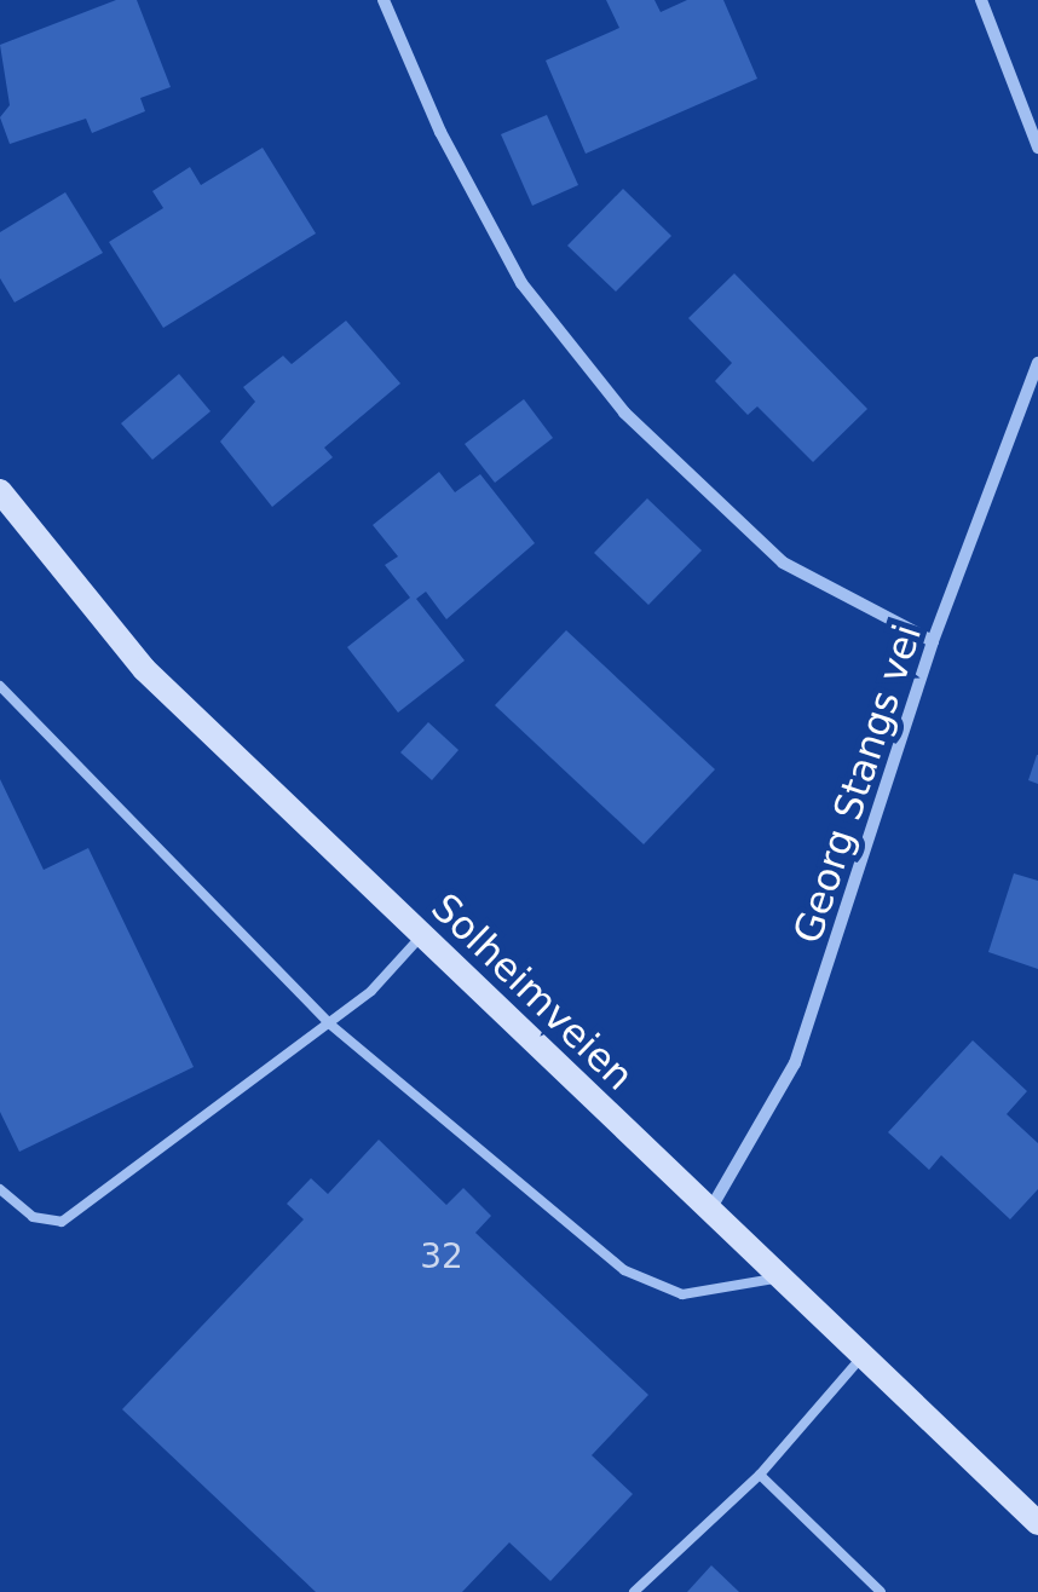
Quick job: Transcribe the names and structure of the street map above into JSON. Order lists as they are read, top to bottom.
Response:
{
  "streets": {
    "main road": ["Solheimveien"],
    "street": ["Georg Stangs vei"]
  },
  "crossings": [
    ["Georg Stangs vei", "Solheimveien"]
  ],
  "house_numbers": ["32"]
}
